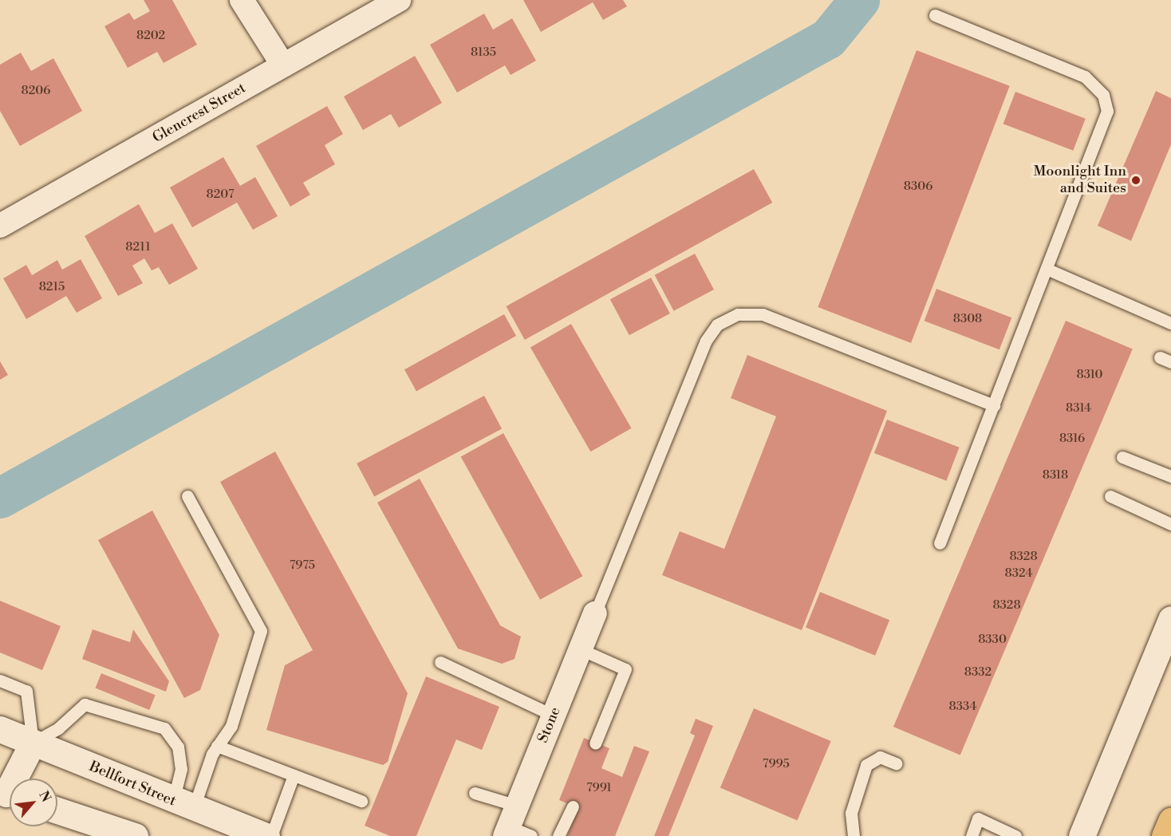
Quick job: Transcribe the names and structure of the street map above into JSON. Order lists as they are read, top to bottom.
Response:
{
  "streets": {
    "main road": ["Bellfort Street"],
    "street": ["Glencrest Street", "Stone"]
  },
  "places": ["Moonlight Inn and Suites"],
  "house_numbers": [
    "8202",
    "8135",
    "8206",
    "8306",
    "8207",
    "8211",
    "8215",
    "8308",
    "8310",
    "8314",
    "8316",
    "8318",
    "8328",
    "7975",
    "8324",
    "8328",
    "8330",
    "8332",
    "8334",
    "7995",
    "7991"
  ],
  "north": "top right"
}
